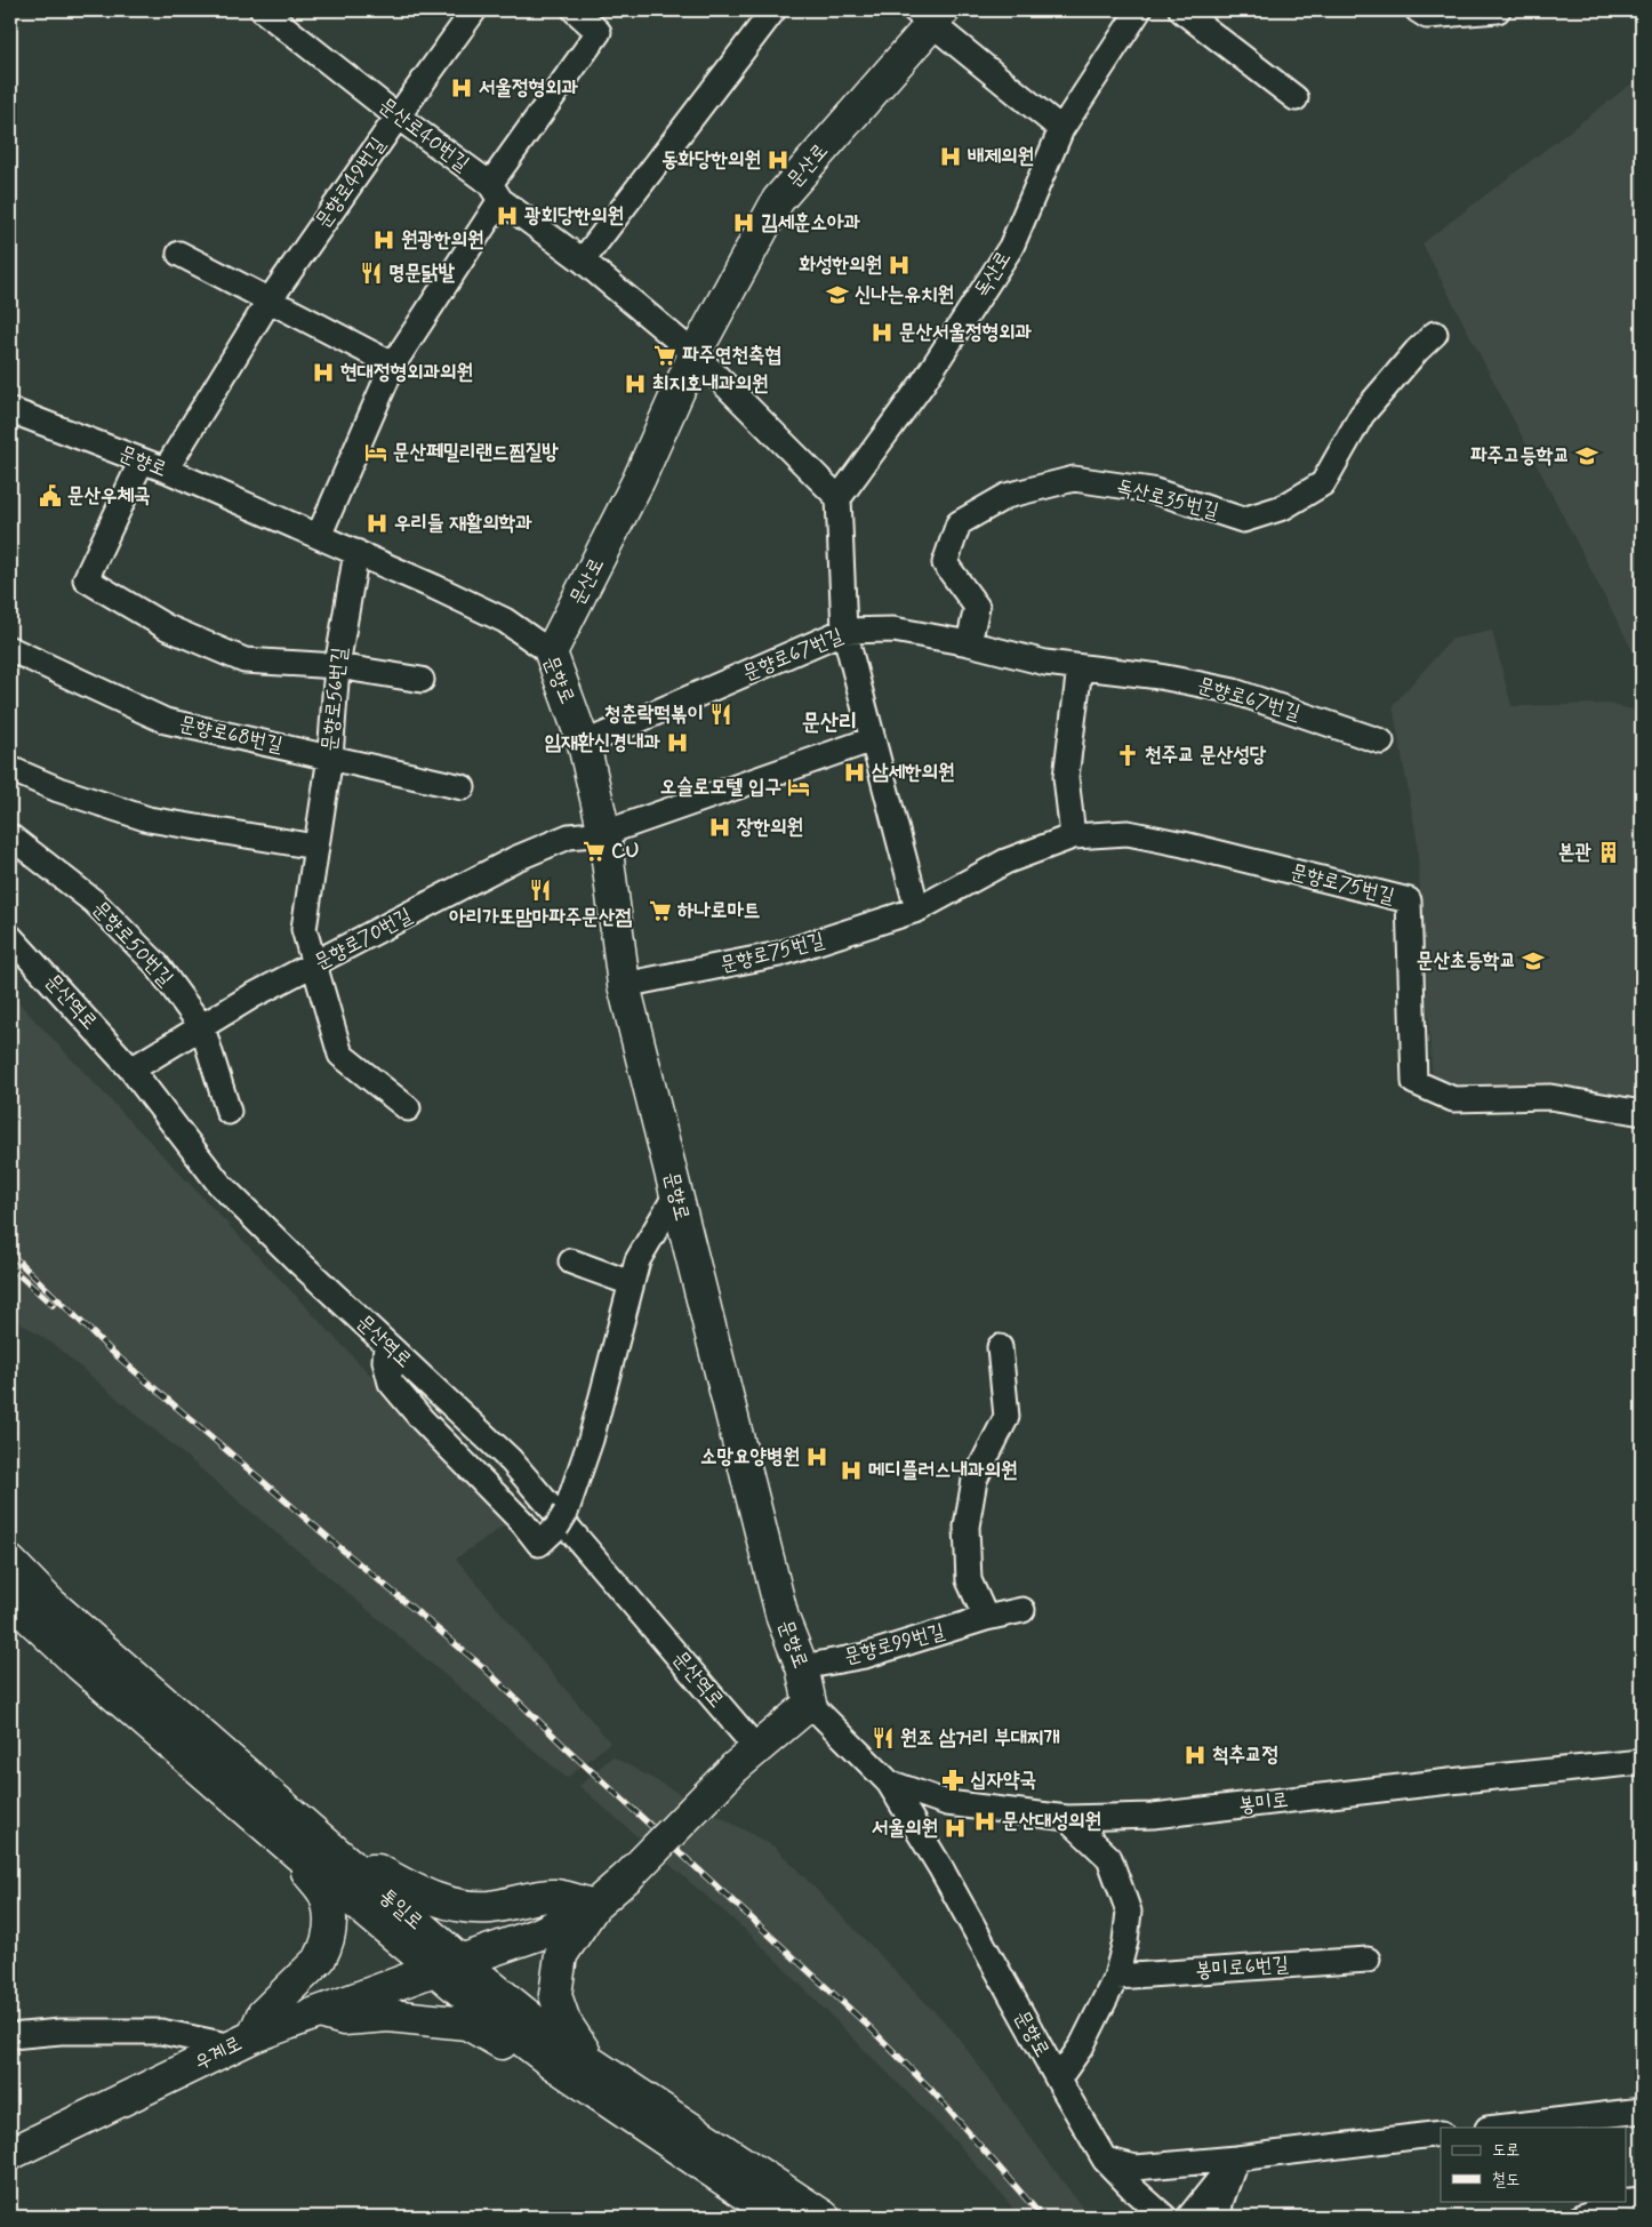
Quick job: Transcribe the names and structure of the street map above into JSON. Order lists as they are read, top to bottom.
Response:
{
  "streets": {
    "main road": [
      "문산로",
      "문향로",
      "통일로",
      "우계로"
    ],
    "street": [
      "문산로40번길",
      "문향로49번길",
      "독산로",
      "독산로35번길",
      "문향로67번길",
      "문향로56번길",
      "문향로68번길",
      "문향로75번길",
      "문향로70번길",
      "문향로50번길",
      "문산역로",
      "문향로99번길",
      "봉미로",
      "봉미로6번길"
    ]
  },
  "crossings": [
    ["문산로40번길", "문산로"],
    ["문산로40번길", "문향로49번길"],
    ["문산로", "독산로"],
    ["문산로", "문향로"],
    ["문향로49번길", "문향로"],
    ["문향로", "문향로67번길"],
    ["문향로", "문향로56번길"],
    ["문향로", "문향로75번길"],
    ["문향로", "문향로70번길"],
    ["문향로", "문향로99번길"],
    ["문향로", "봉미로"],
    ["독산로35번길", "문향로67번길"],
    ["문향로56번길", "문향로68번길"],
    ["문향로56번길", "문향로70번길"],
    ["문향로70번길", "문향로50번길"],
    ["문향로70번길", "문산역로"],
    ["통일로", "우계로"]
  ],
  "districts": ["문산리"],
  "places": {
    "hospital": [
      "서울정형외과",
      "배제의원",
      "동화당한의원",
      "광회당한의원",
      "김세훈소아과",
      "원광한의원",
      "화성한의원",
      "문산서울정형외과",
      "현대정형외과의원",
      "최지호내과의원",
      "우리들 재활의학과",
      "임재환신경내과",
      "삼세한의원",
      "장한의원",
      "소망요양병원",
      "메디플러스내과의원",
      "척추교정",
      "문산대성의원",
      "서울의원"
    ],
    "restaurant": [
      "명문닭발",
      "청춘락떡볶이",
      "아리가또맘마파주문산점",
      "원조 삼거리 부대찌개"
    ],
    "school or university": ["신나는유치원", "파주고등학교", "문산초등학교"],
    "supermarket": ["파주연천축협", "CU", "하나로마트"],
    "hotel": ["문산페밀리랜드찜질방", "오슬로모텔 입구"],
    "public building": ["문산우체국"],
    "church": ["천주교 문산성당"],
    "building": ["본관"],
    "pharmacy": ["십자약국"]
  },
  "legend": ["도로", "철도"]
}
